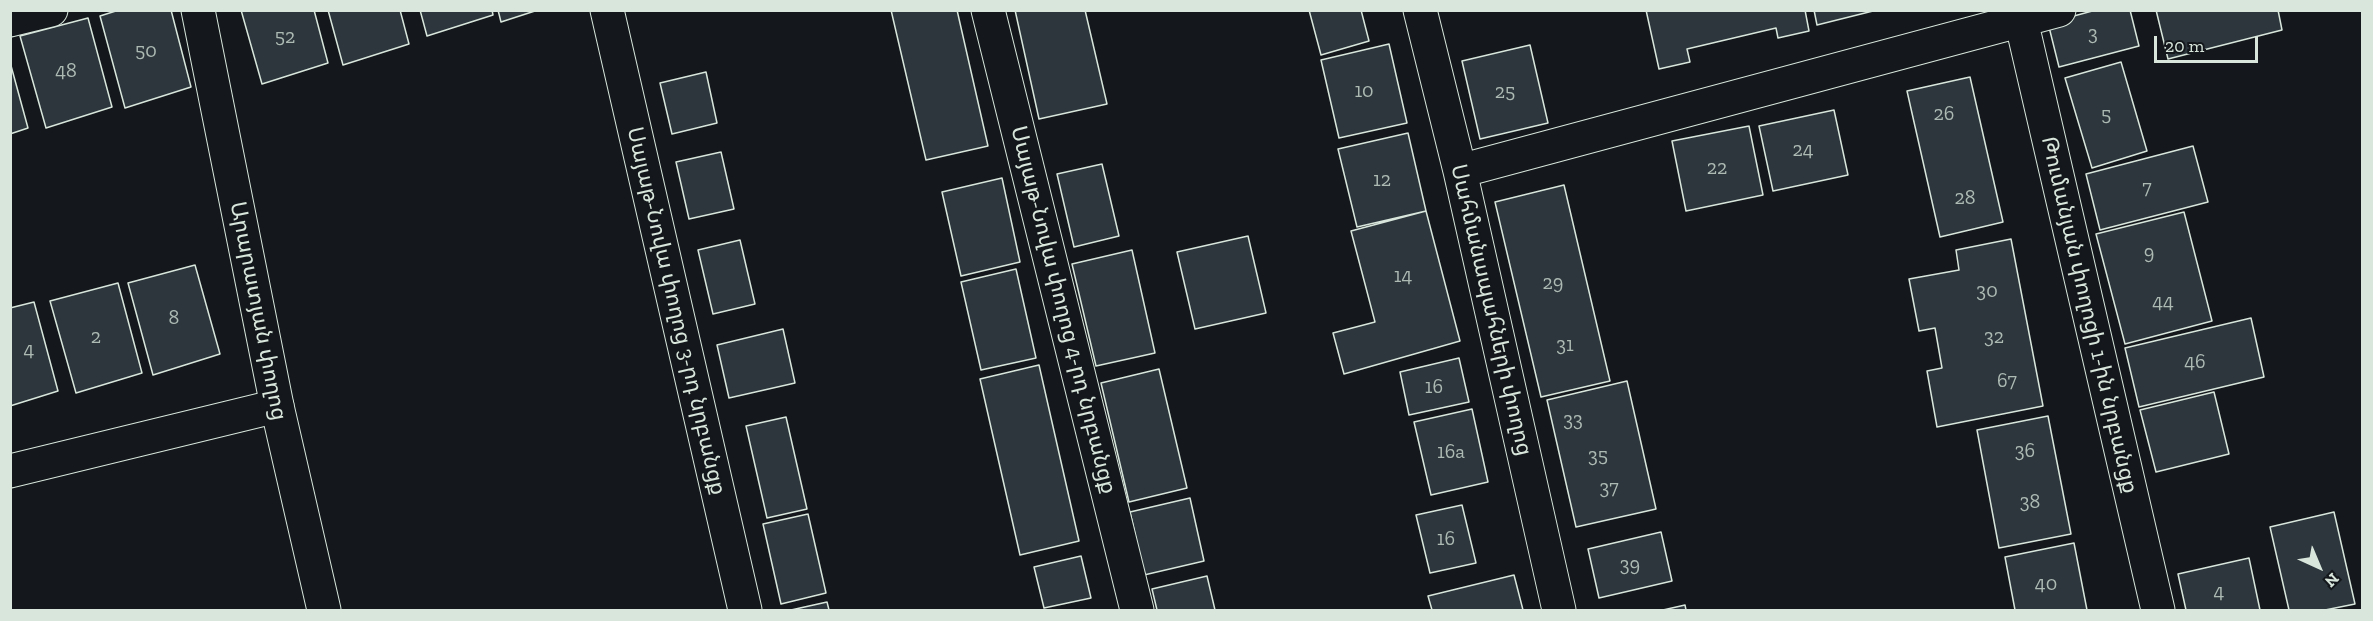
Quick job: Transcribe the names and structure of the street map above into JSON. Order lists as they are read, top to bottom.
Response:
{
  "streets": {
    "street": [
      "Սայաթ-Նովա փողոց 4-րդ նրբանցք",
      "Սահմանապահների փողոց",
      "Արարատյան փողոց",
      "Սայաթ-Նովա փողոց 3-րդ նրբանցք",
      "Թումանյան փողոցի 1-ին նրբանցք"
    ]
  },
  "house_numbers": [
    "3",
    "52",
    "50",
    "48",
    "10",
    "25",
    "26",
    "5",
    "24",
    "22",
    "12",
    "7",
    "28",
    "9",
    "14",
    "29",
    "30",
    "44",
    "8",
    "2",
    "32",
    "31",
    "4",
    "46",
    "67",
    "16",
    "33",
    "36",
    "16a",
    "35",
    "37",
    "38",
    "16",
    "39",
    "40",
    "4"
  ],
  "scale_bar": "20 m",
  "north": "bottom right"
}
